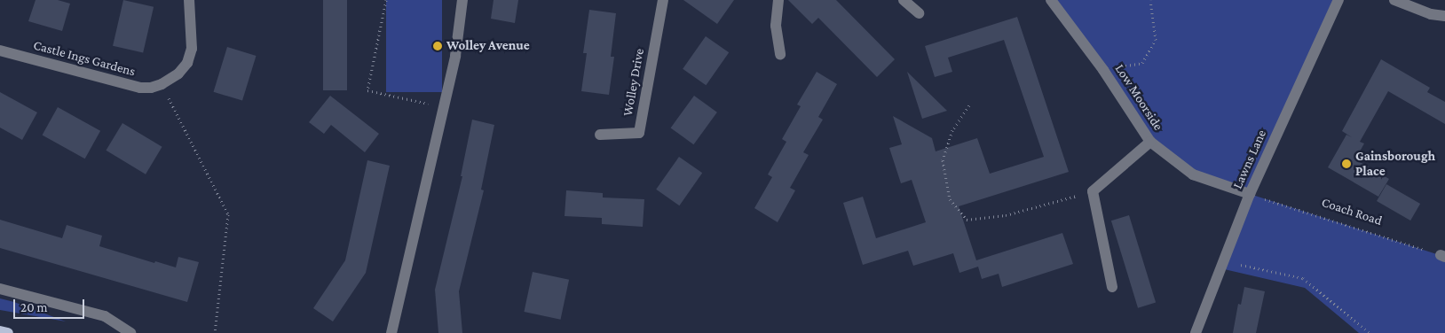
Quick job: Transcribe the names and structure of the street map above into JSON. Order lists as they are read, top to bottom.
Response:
{
  "streets": {
    "street": [
      "Castle Ings Gardens",
      "Wolley Drive",
      "Low Moorside",
      "Lawns Lane"
    ],
    "path": ["Coach Road"]
  },
  "crossings": [
    ["Low Moorside", "Lawns Lane"],
    ["Low Moorside", "Coach Road"],
    ["Lawns Lane", "Coach Road"]
  ],
  "places": ["Wolley Avenue", "Gainsborough Place"],
  "scale_bar": "20 m"
}
